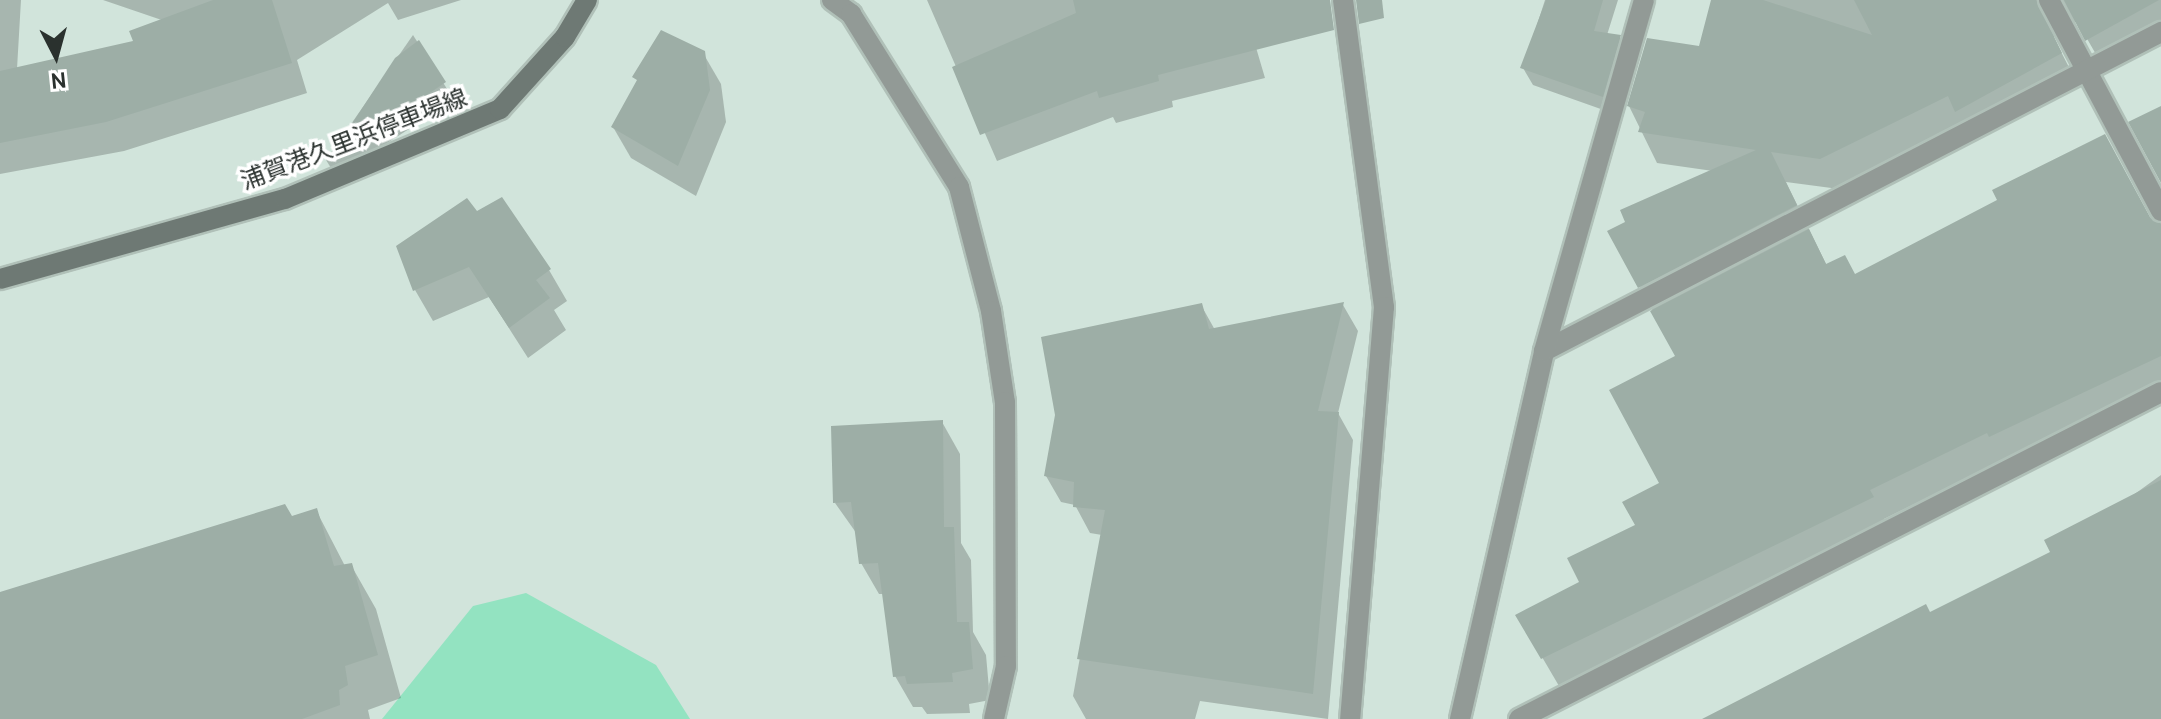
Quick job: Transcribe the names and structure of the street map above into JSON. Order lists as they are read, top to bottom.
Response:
{
  "streets": {
    "main road": ["浦賀港久里浜停車場線"]
  },
  "north": "bottom"
}
